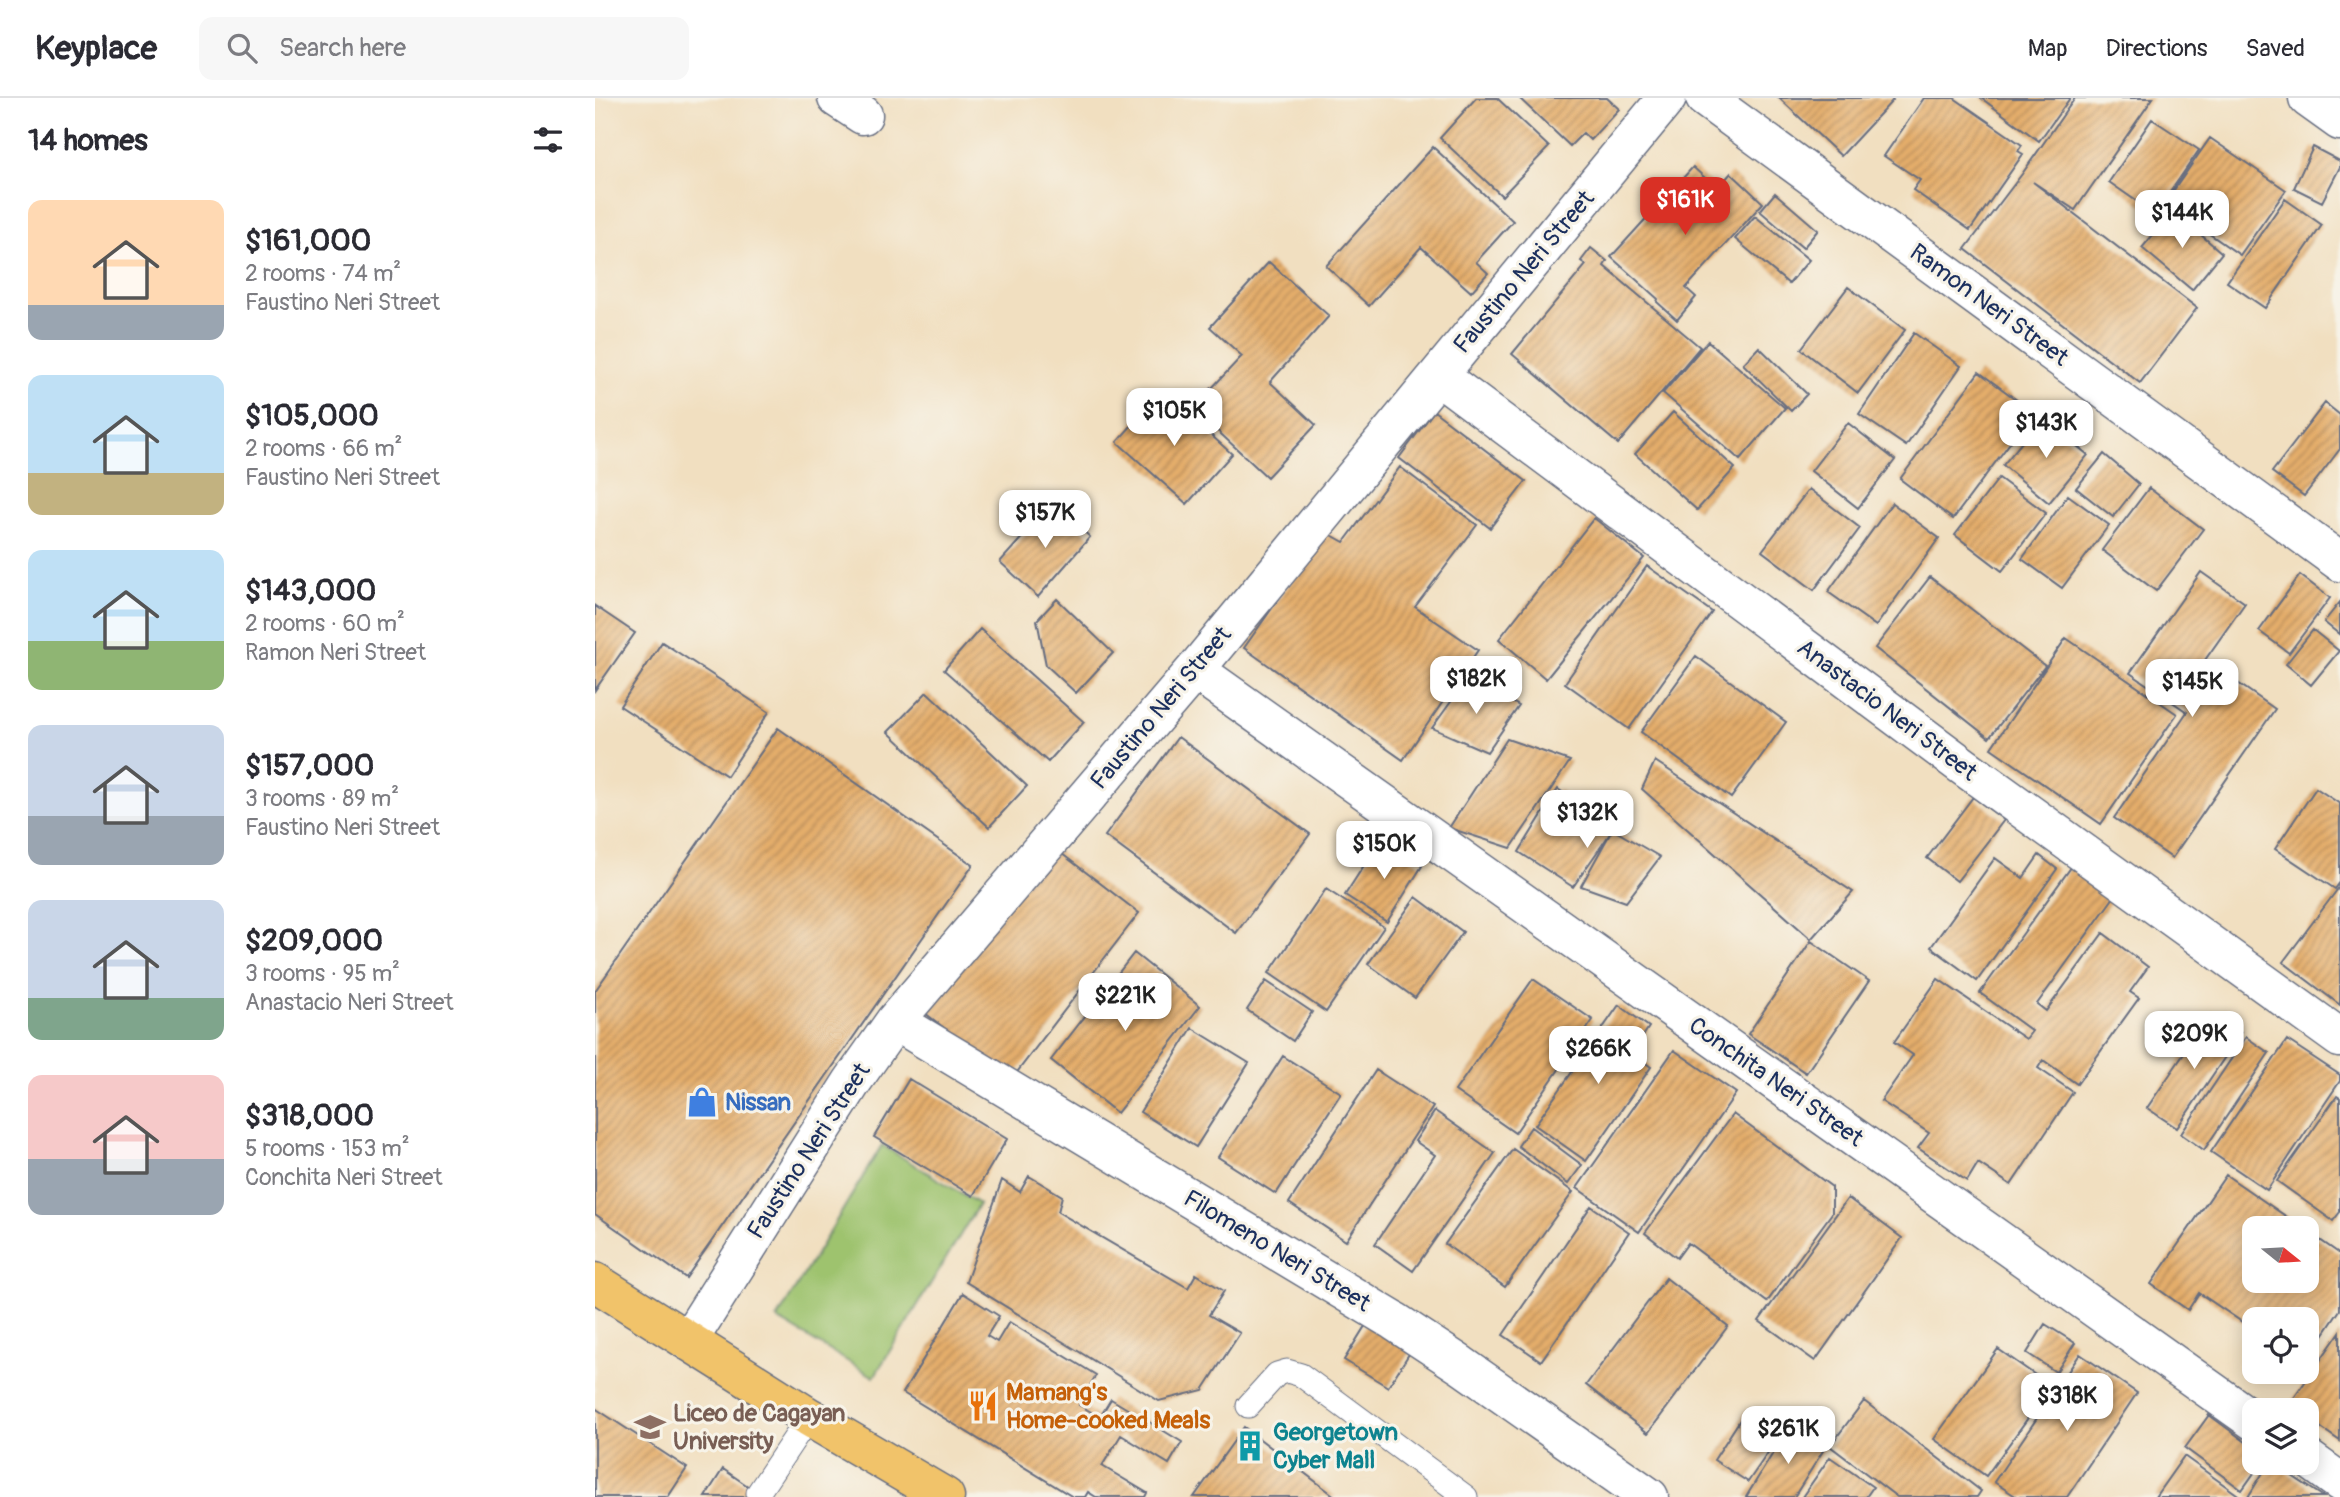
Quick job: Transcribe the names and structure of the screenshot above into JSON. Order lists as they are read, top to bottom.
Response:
{
  "streets": {
    "street": [
      "Faustino Neri Street",
      "Ramon Neri Street",
      "Anastacio Neri Street",
      "Conchita Neri Street",
      "Filomeno Neri Street"
    ]
  },
  "crossings": [
    ["Faustino Neri Street", "Anastacio Neri Street"],
    ["Faustino Neri Street", "Conchita Neri Street"],
    ["Faustino Neri Street", "Filomeno Neri Street"]
  ],
  "places": {
    "shop": ["Nissan"],
    "restaurant": ["Mamang's Home-cooked Meals"],
    "school or university": ["Liceo de Cagayan University"],
    "building": ["Georgetown Cyber Mall"]
  },
  "north": "right",
  "page": {
    "header": "Keyplace",
    "search": "Search here",
    "nav": ["Map", "Directions", "Saved"],
    "heading": "14 homes",
    "price": [
      "$161K",
      "$144K",
      "$105K",
      "$143K",
      "$157K",
      "$182K",
      "$145K",
      "$132K",
      "$150K",
      "$221K",
      "$209K",
      "$266K",
      "$318K",
      "$261K"
    ],
    "list": [
      {
        "name": "$161,000",
        "note": "2 rooms · 74 m² · Faustino Neri Street"
      },
      {
        "name": "$105,000",
        "note": "2 rooms · 66 m² · Faustino Neri Street"
      },
      {
        "name": "$143,000",
        "note": "2 rooms · 60 m² · Ramon Neri Street"
      },
      {
        "name": "$157,000",
        "note": "3 rooms · 89 m² · Faustino Neri Street"
      },
      {
        "name": "$209,000",
        "note": "3 rooms · 95 m² · Anastacio Neri Street"
      },
      {
        "name": "$318,000",
        "note": "5 rooms · 153 m² · Conchita Neri Street"
      }
    ]
  }
}
